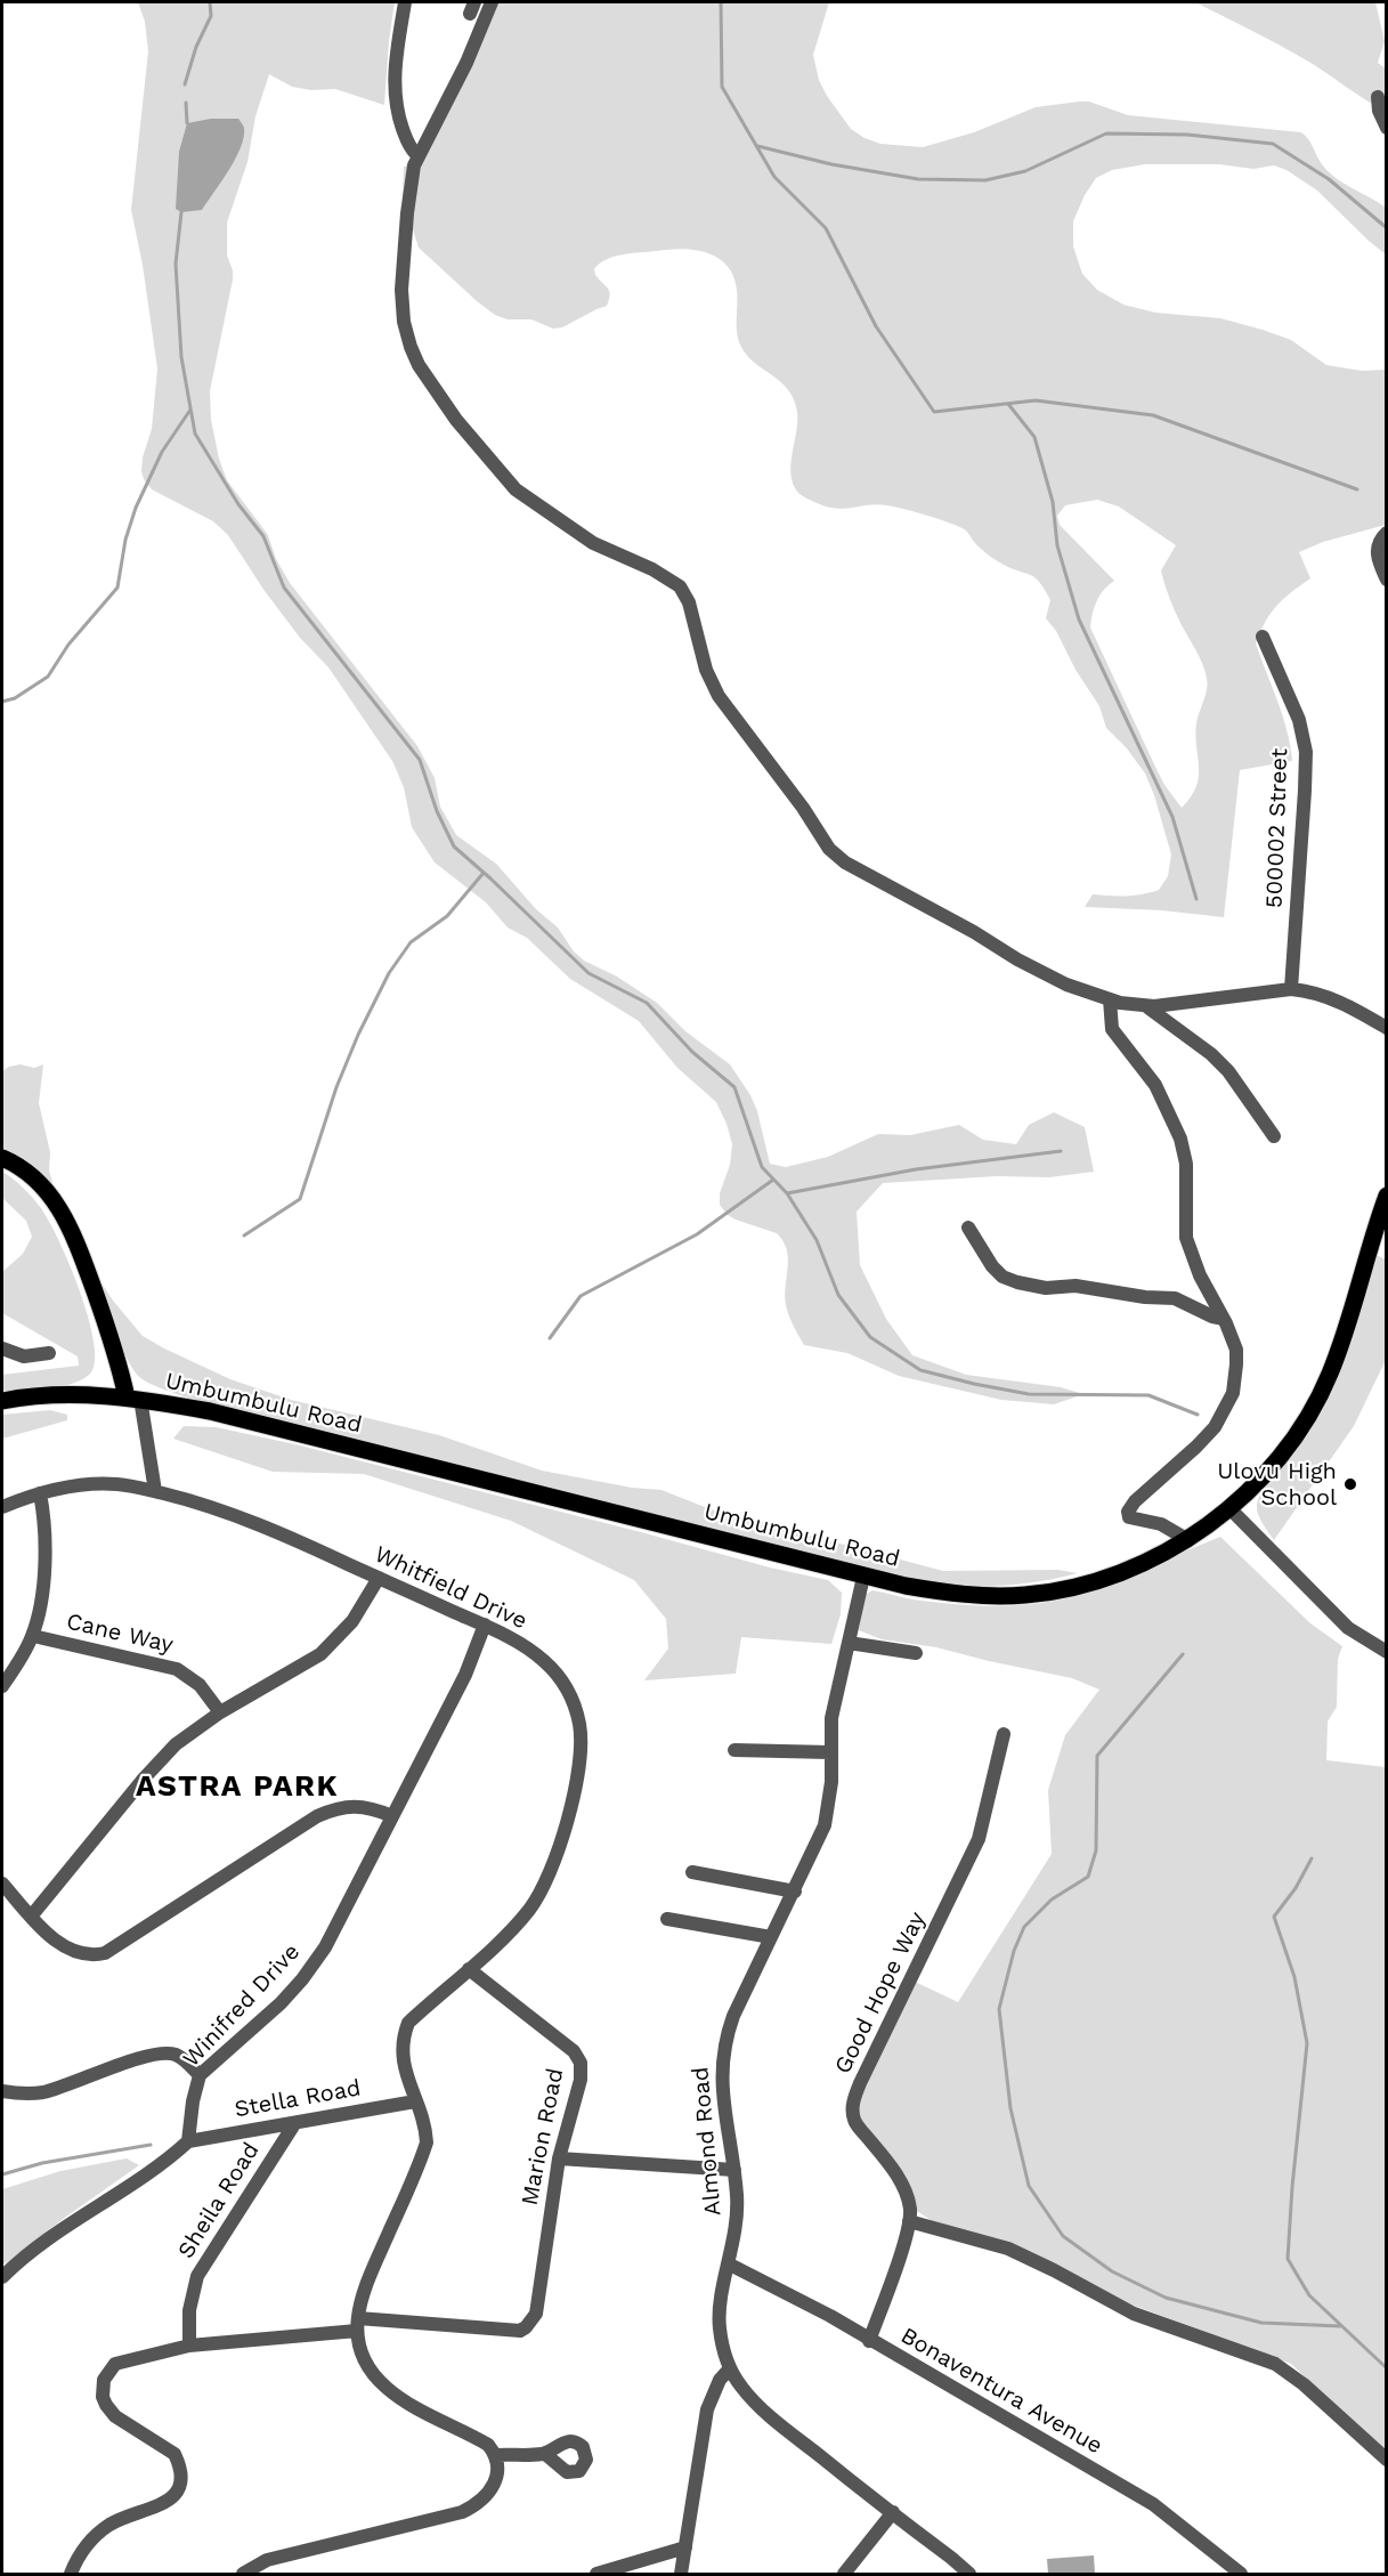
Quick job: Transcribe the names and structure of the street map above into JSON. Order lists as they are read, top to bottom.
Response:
{
  "streets": {
    "main road": ["Umbumbulu Road"],
    "street": [
      "500002 Street",
      "Whitfield Drive",
      "Cane Way",
      "Good Hope Way",
      "Winifred Drive",
      "Stella Road",
      "Marion Road",
      "Almond Road",
      "Sheila Road",
      "Bonaventura Avenue"
    ]
  },
  "crossings": [
    ["Umbumbulu Road", "Almond Road"],
    ["Whitfield Drive", "Winifred Drive"],
    ["Whitfield Drive", "Stella Road"],
    ["Whitfield Drive", "Marion Road"],
    ["Good Hope Way", "Bonaventura Avenue"],
    ["Winifred Drive", "Stella Road"],
    ["Stella Road", "Sheila Road"],
    ["Almond Road", "Bonaventura Avenue"]
  ],
  "districts": ["ASTRA PARK"],
  "places": ["Ulovu High School"]
}
